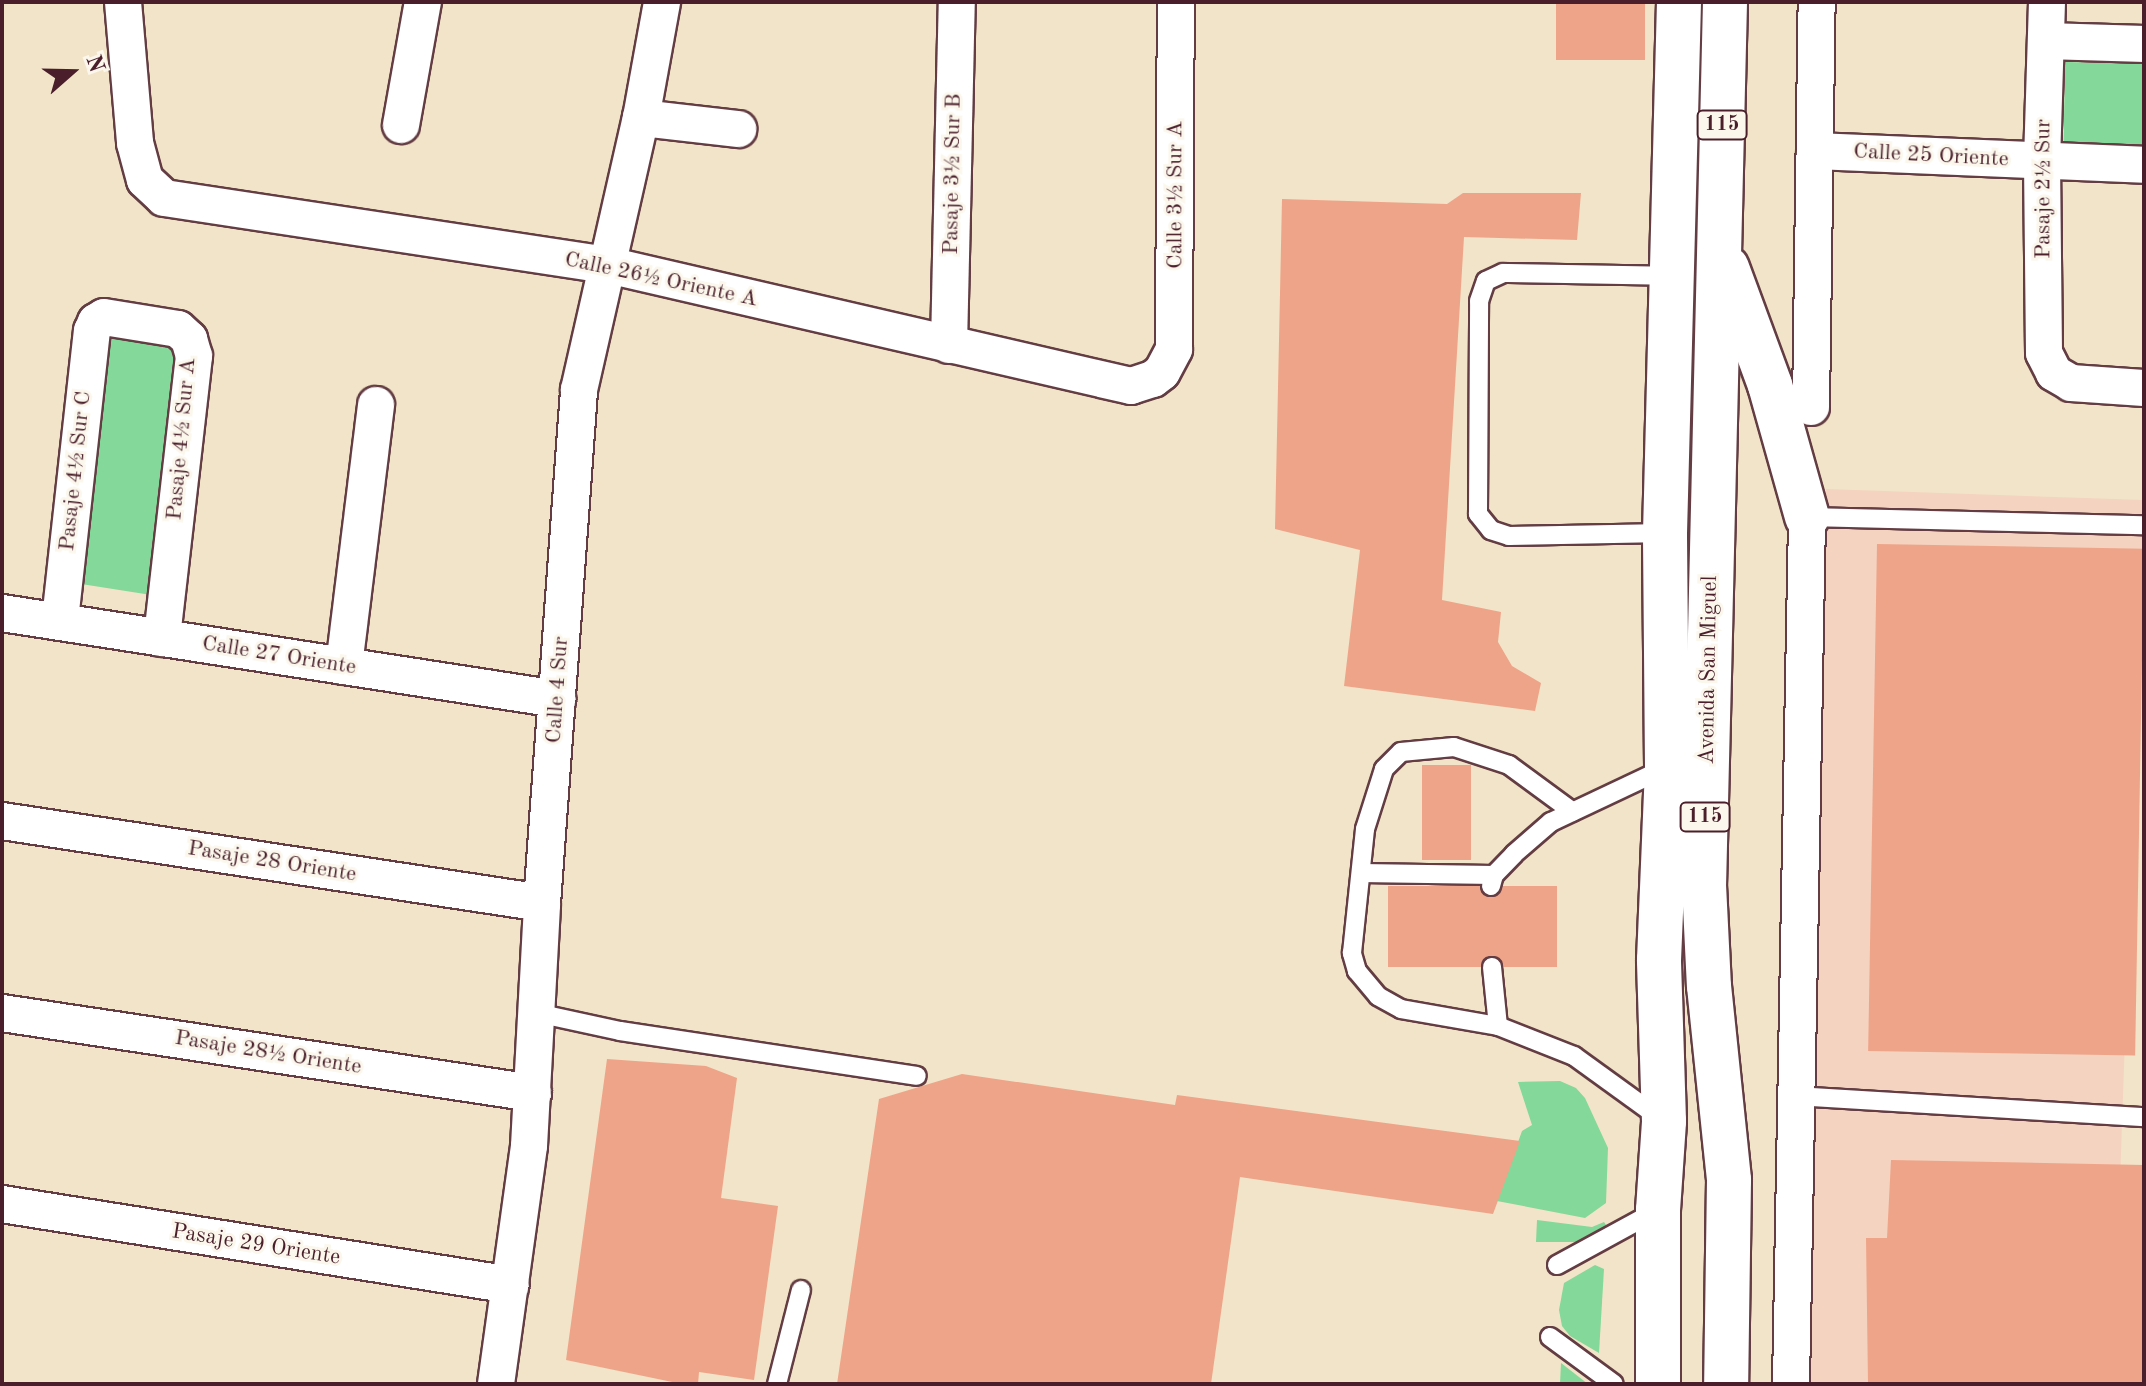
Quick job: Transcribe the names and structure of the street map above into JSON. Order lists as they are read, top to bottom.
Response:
{
  "streets": {
    "highway": ["115", "Avenida San Miguel"],
    "street": [
      "Calle 25 Oriente",
      "Pasaje 3½ Sur B",
      "Pasaje 2½ Sur",
      "Calle 3½ Sur A",
      "Calle 26½ Oriente A",
      "Pasaje 4½ Sur A",
      "Pasaje 4½ Sur C",
      "Calle 27 Oriente",
      "Calle 4 Sur",
      "Pasaje 28 Oriente",
      "Pasaje 28½ Oriente",
      "Pasaje 29 Oriente"
    ]
  },
  "crossings": [
    ["Calle 25 Oriente", "Pasaje 2½ Sur"],
    ["Pasaje 3½ Sur B", "Calle 26½ Oriente A"],
    ["Calle 3½ Sur A", "Calle 26½ Oriente A"],
    ["Calle 26½ Oriente A", "Calle 4 Sur"],
    ["Pasaje 4½ Sur A", "Pasaje 4½ Sur C"],
    ["Pasaje 4½ Sur A", "Calle 27 Oriente"],
    ["Pasaje 4½ Sur C", "Calle 27 Oriente"],
    ["Calle 27 Oriente", "Calle 4 Sur"],
    ["Calle 4 Sur", "Pasaje 28 Oriente"],
    ["Calle 4 Sur", "Pasaje 28½ Oriente"],
    ["Calle 4 Sur", "Pasaje 29 Oriente"]
  ],
  "north": "right"
}
